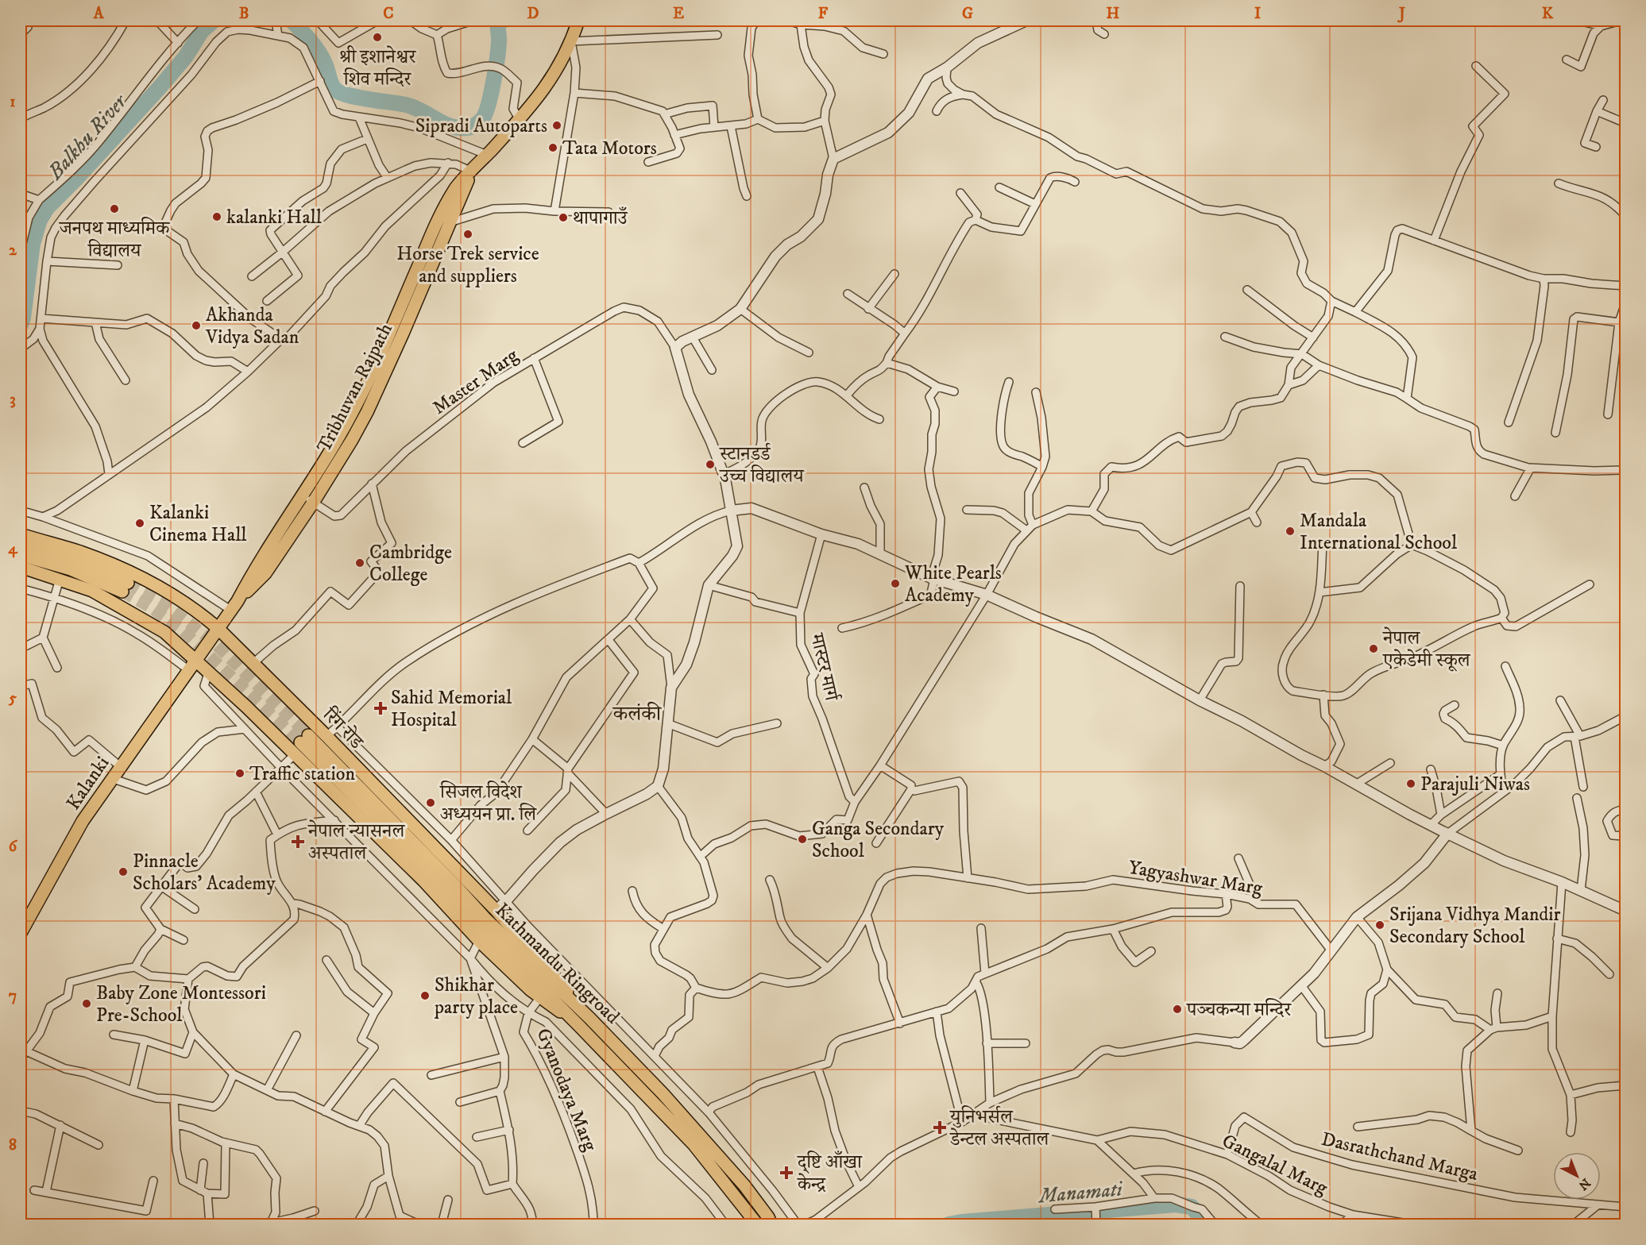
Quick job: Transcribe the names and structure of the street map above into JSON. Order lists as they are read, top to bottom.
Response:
{
  "streets": {
    "main road": [
      "Tribhuvan Rajpath",
      "रिंग रोड",
      "Kalanki",
      "Kathmandu Ringroad"
    ],
    "street": [
      "Master Marg",
      "मास्टर मार्ग",
      "Yagyashwar Marg",
      "Gyanodaya Marg",
      "Dasrathchand Marga",
      "Gangalal Marg"
    ]
  },
  "crossings": [
    ["Master Marg", "Tribhuvan Rajpath"],
    ["Tribhuvan Rajpath", "रिंग रोड"],
    ["रिंग रोड", "Kathmandu Ringroad"],
    ["Dasrathchand Marga", "Gangalal Marg"]
  ],
  "districts": ["कलंकी"],
  "water": ["Balkhu River", "Manamati"],
  "places": {
    "other": [
      "श्री इशानेश्वर शिव मन्दिर",
      "Sipradi Autoparts",
      "Tata Motors",
      "जनपथ माध्यमिक विद्यालय",
      "kalanki Hall",
      "थापागाउँ",
      "Horse Trek service and suppliers",
      "Akhanda Vidya Sadan",
      "स्टानडर्ड उच्च विद्यालय",
      "Kalanki Cinema Hall",
      "Mandala International School",
      "Cambridge College",
      "White Pearls Academy",
      "नेपाल एकेडेमी स्कूल",
      "Traffic station",
      "Parajuli Niwas",
      "सिजल विदेश अध्ययन प्रा. लि",
      "Ganga Secondary School",
      "Pinnacle Scholars' Academy",
      "Srijana Vidhya Mandir Secondary School",
      "Shikhar party place",
      "Baby Zone Montessori Pre-School",
      "पञ्चकन्या मन्दिर"
    ],
    "health": [
      "Sahid Memorial Hospital",
      "नेपाल न्यासनल अस्पताल",
      "युनिभर्सल डेन्टल अस्पताल",
      "द्ष्टि आँखा केन्द्र"
    ]
  },
  "north": "bottom right",
  "grid": {
    "columns": [
      "A",
      "B",
      "C",
      "D",
      "E",
      "F",
      "G",
      "H",
      "I",
      "J",
      "K"
    ],
    "rows": [
      "1",
      "2",
      "3",
      "4",
      "5",
      "6",
      "7",
      "8"
    ]
  }
}
